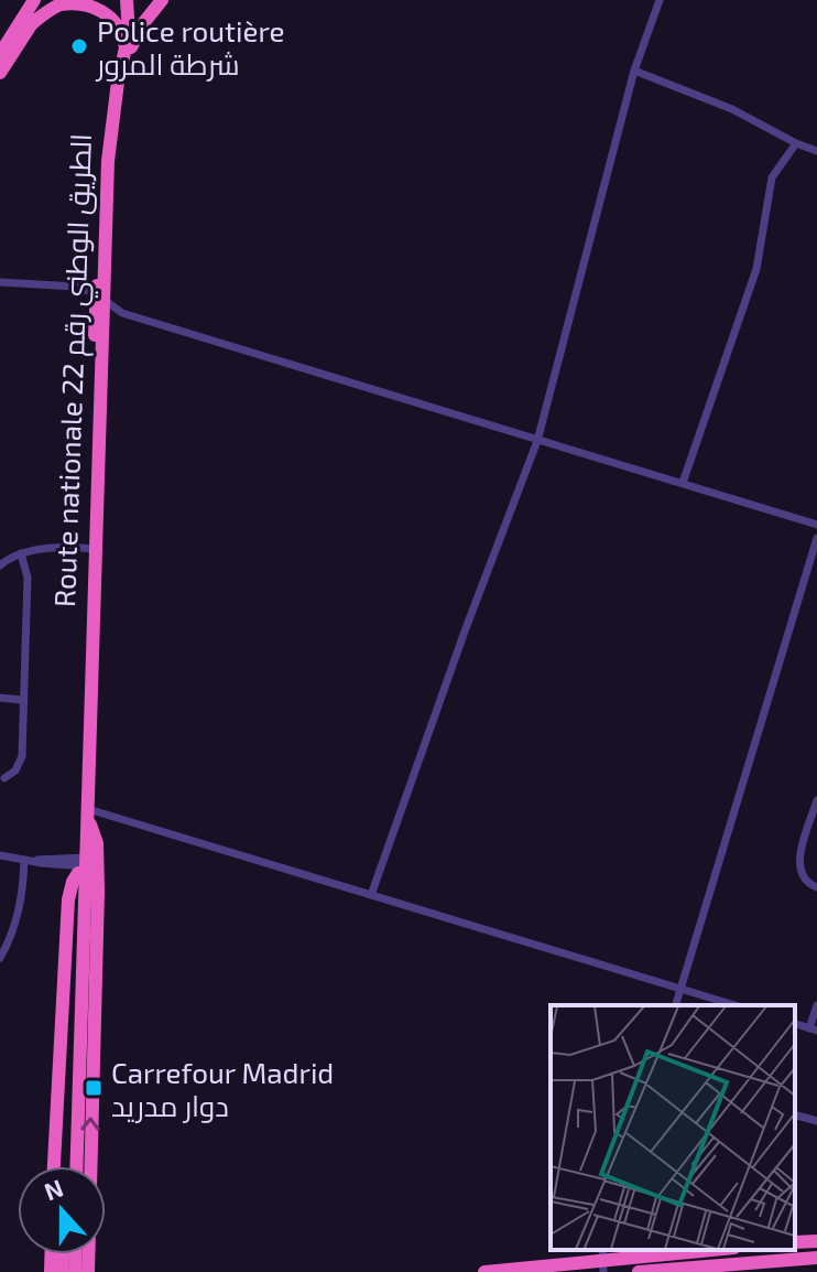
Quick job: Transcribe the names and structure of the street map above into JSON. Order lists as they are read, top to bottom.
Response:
{
  "streets": {
    "highway": ["Route nationale 22 الطريق الوطني رقم"]
  },
  "places": {
    "other": ["Police routière شرطة المرور"],
    "transit": ["Carrefour Madrid دوار مدريد"]
  },
  "north": "top"
}
